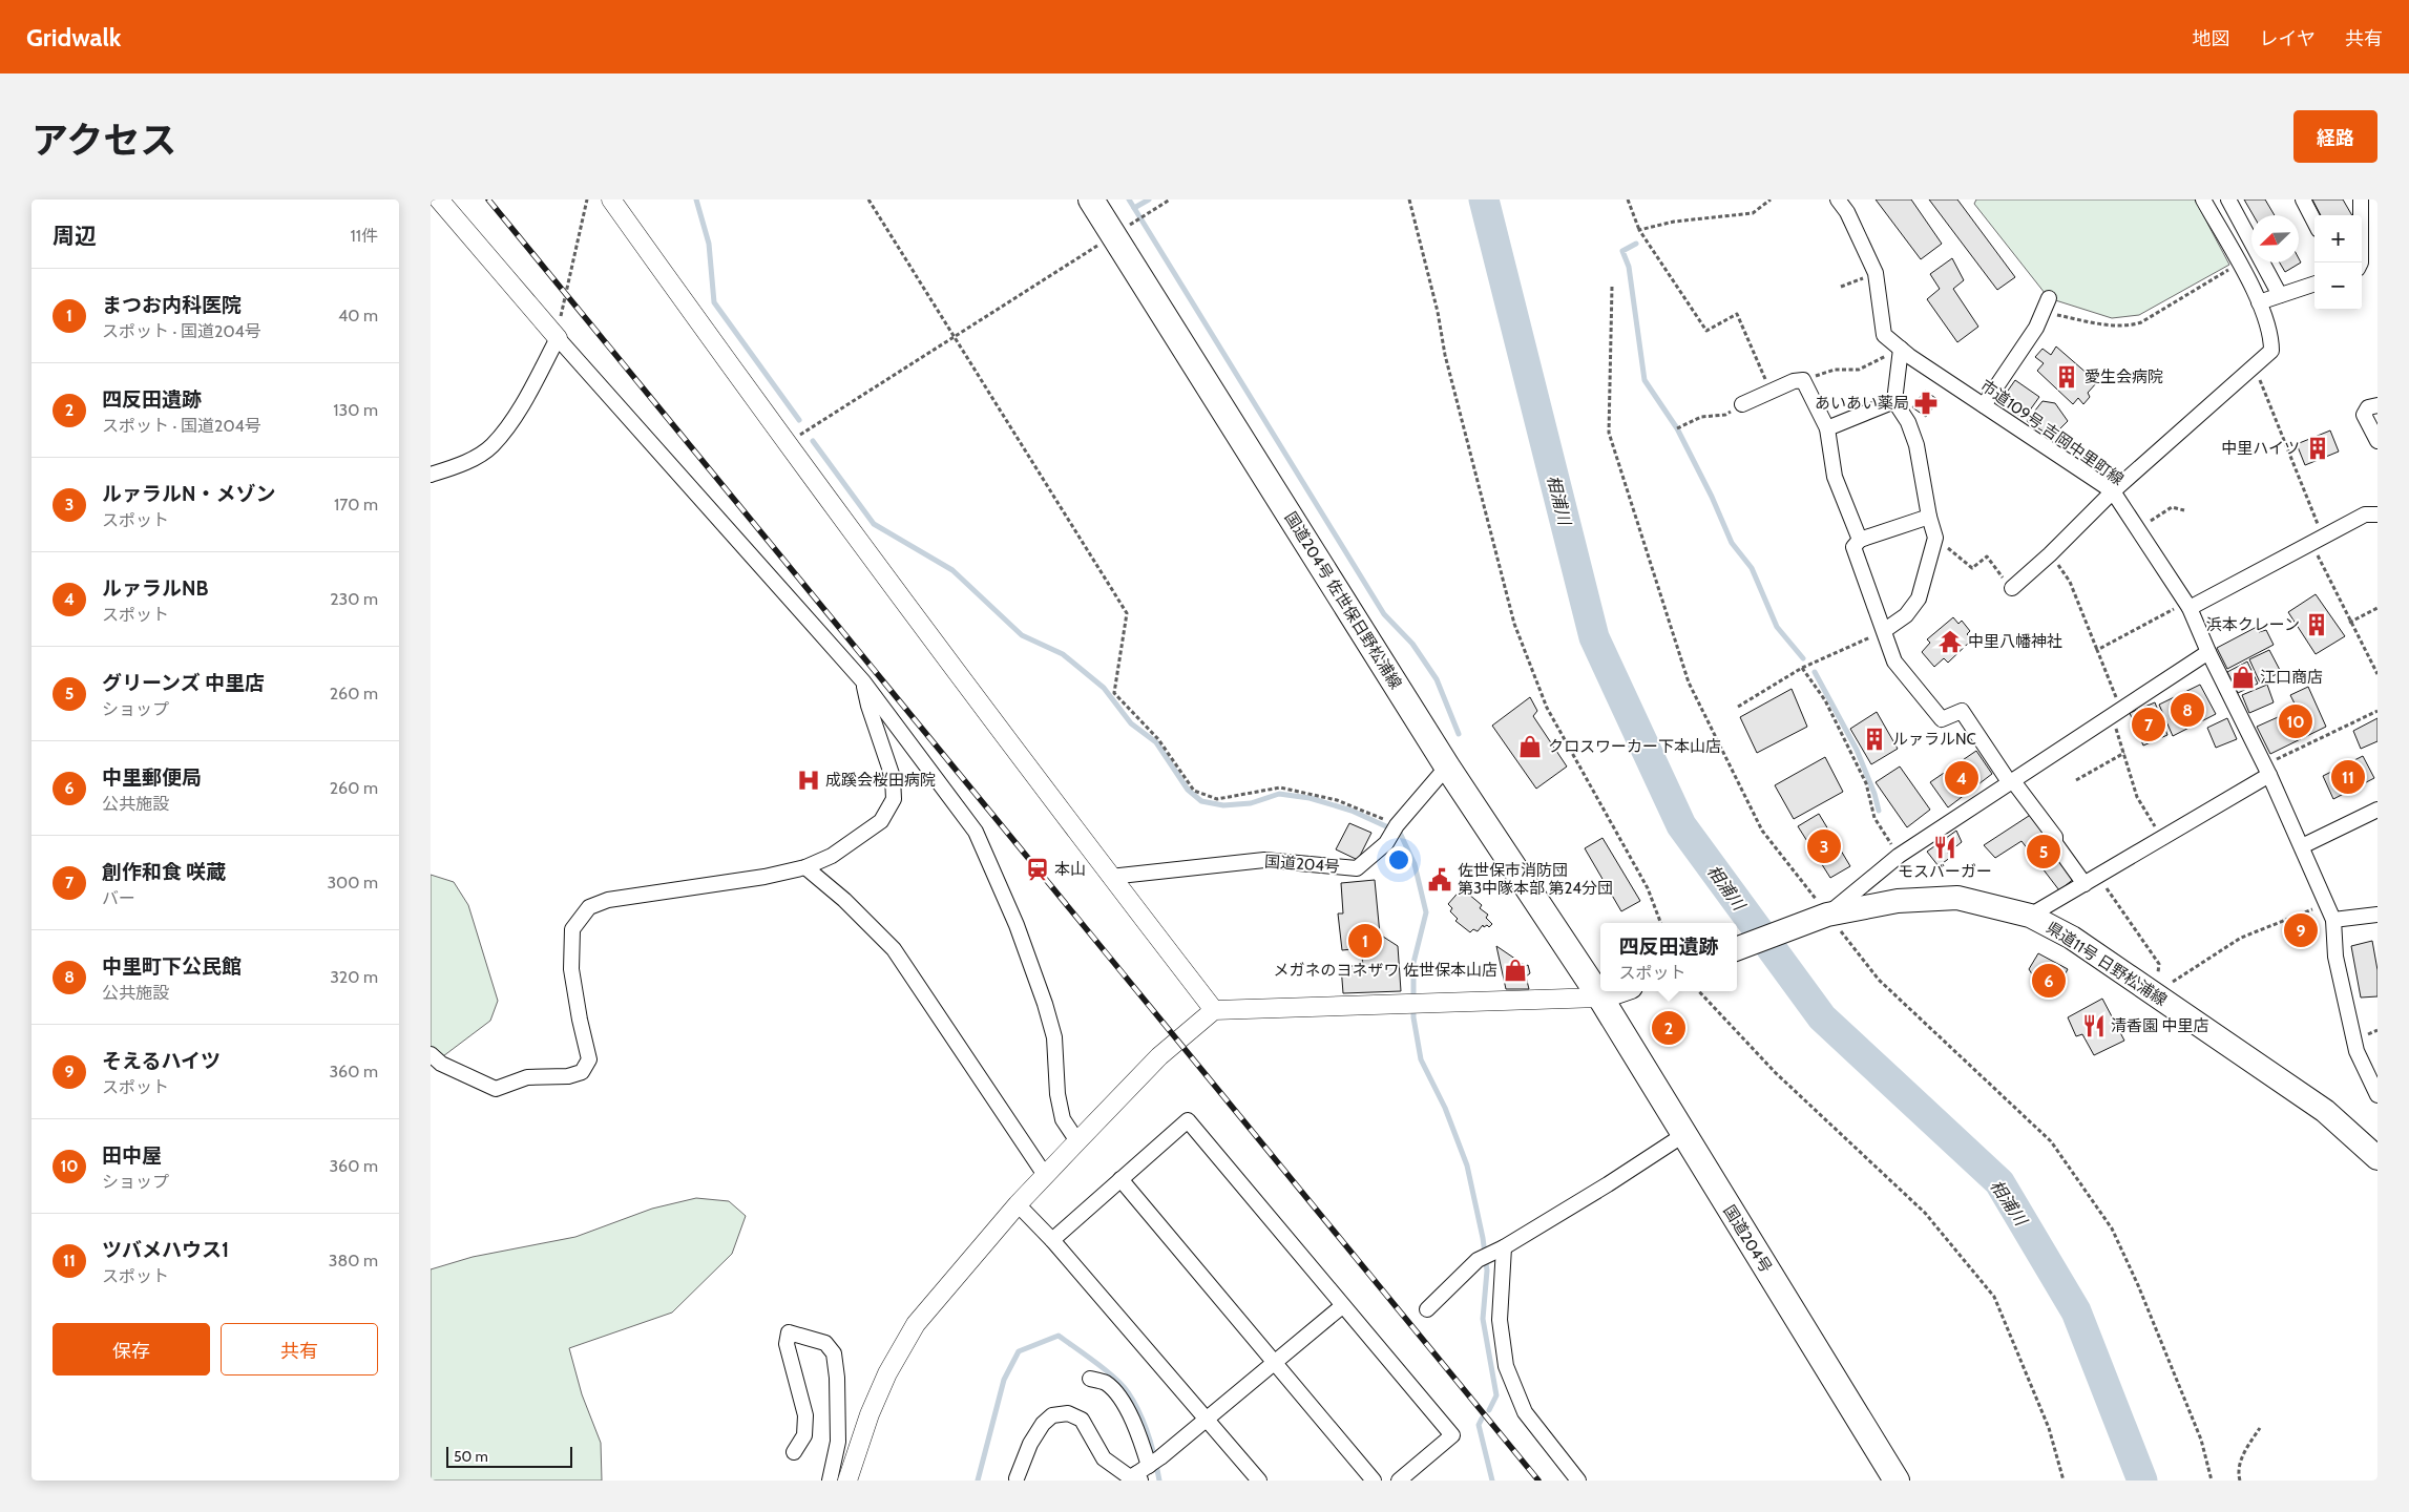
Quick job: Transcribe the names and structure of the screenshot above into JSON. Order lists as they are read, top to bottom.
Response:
{
  "streets": {
    "highway": ["国道204号 佐世保日野松浦線", "国道204号"],
    "main road": ["県道11号 日野松浦線"],
    "street": ["市道109号 吉岡中里町線"]
  },
  "crossings": [
    ["国道204号 佐世保日野松浦線", "国道204号"]
  ],
  "water": ["相浦川"],
  "places": {
    "building": [
      "愛生会病院",
      "中里ハイツ",
      "浜本クレーン",
      "ルァラルNC"
    ],
    "pharmacy": ["あいあい薬局"],
    "temple": ["中里八幡神社"],
    "shop": ["江口商店", "クロスワーカー下本山店", "メガネのヨネザワ 佐世保本山店"],
    "hospital": ["成蹊会桜田病院"],
    "restaurant": ["モスバーガー", "清香園 中里店"],
    "station": ["本山"],
    "public building": ["佐世保市消防団 第3中隊本部 第24分団"]
  },
  "scale_bar": "50 m",
  "north": "bottom left",
  "page": {
    "header": "Gridwalk",
    "nav": ["地図", "レイヤ", "共有"],
    "title": "アクセス",
    "buttons": [
      "経路",
      ["保存", "共有"]
    ],
    "heading": ["周辺", "11件"],
    "map_buttons": ["+", "−"],
    "list": [
      {
        "mark": "1",
        "name": "まつお内科医院",
        "note": "スポット · 国道204号",
        "value": "40 m"
      },
      {
        "mark": "2",
        "name": "四反田遺跡",
        "note": "スポット · 国道204号",
        "value": "130 m"
      },
      {
        "mark": "3",
        "name": "ルァラルN・メゾン",
        "note": "スポット",
        "value": "170 m"
      },
      {
        "mark": "4",
        "name": "ルァラルNB",
        "note": "スポット",
        "value": "230 m"
      },
      {
        "mark": "5",
        "name": "グリーンズ 中里店",
        "note": "ショップ",
        "value": "260 m"
      },
      {
        "mark": "6",
        "name": "中里郵便局",
        "note": "公共施設",
        "value": "260 m"
      },
      {
        "mark": "7",
        "name": "創作和食 咲蔵",
        "note": "バー",
        "value": "300 m"
      },
      {
        "mark": "8",
        "name": "中里町下公民館",
        "note": "公共施設",
        "value": "320 m"
      },
      {
        "mark": "9",
        "name": "そえるハイツ",
        "note": "スポット",
        "value": "360 m"
      },
      {
        "mark": "10",
        "name": "田中屋",
        "note": "ショップ",
        "value": "360 m"
      },
      {
        "mark": "11",
        "name": "ツバメハウス1",
        "note": "スポット",
        "value": "380 m"
      }
    ],
    "pins": [
      "8",
      "10",
      "7",
      "11",
      "4",
      "3",
      "5",
      "9",
      "1",
      "6",
      "2"
    ],
    "popup": ["四反田遺跡", "スポット"],
    "scale": "50 m"
  }
}
